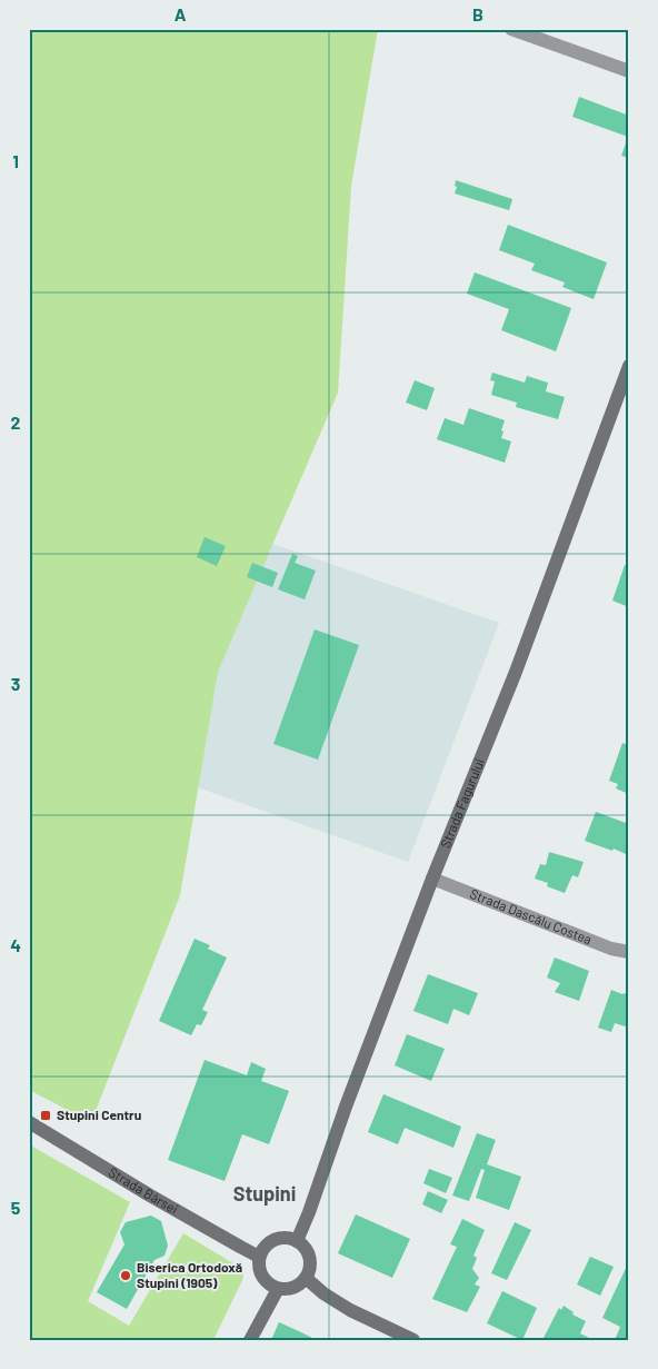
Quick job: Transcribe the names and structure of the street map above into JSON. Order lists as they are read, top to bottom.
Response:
{
  "streets": {
    "street": ["Strada Fagurului", "Strada Dascălu Costea", "Strada Bârsei"]
  },
  "crossings": [
    ["Strada Fagurului", "Strada Dascălu Costea"],
    ["Strada Fagurului", "Strada Bârsei"]
  ],
  "districts": ["Stupini"],
  "places": {
    "transit": ["Stupini Centru"],
    "other": ["Biserica Ortodoxă Stupini (1905)"]
  },
  "grid": {
    "columns": ["A", "B"],
    "rows": [
      "1",
      "2",
      "3",
      "4",
      "5"
    ]
  }
}
